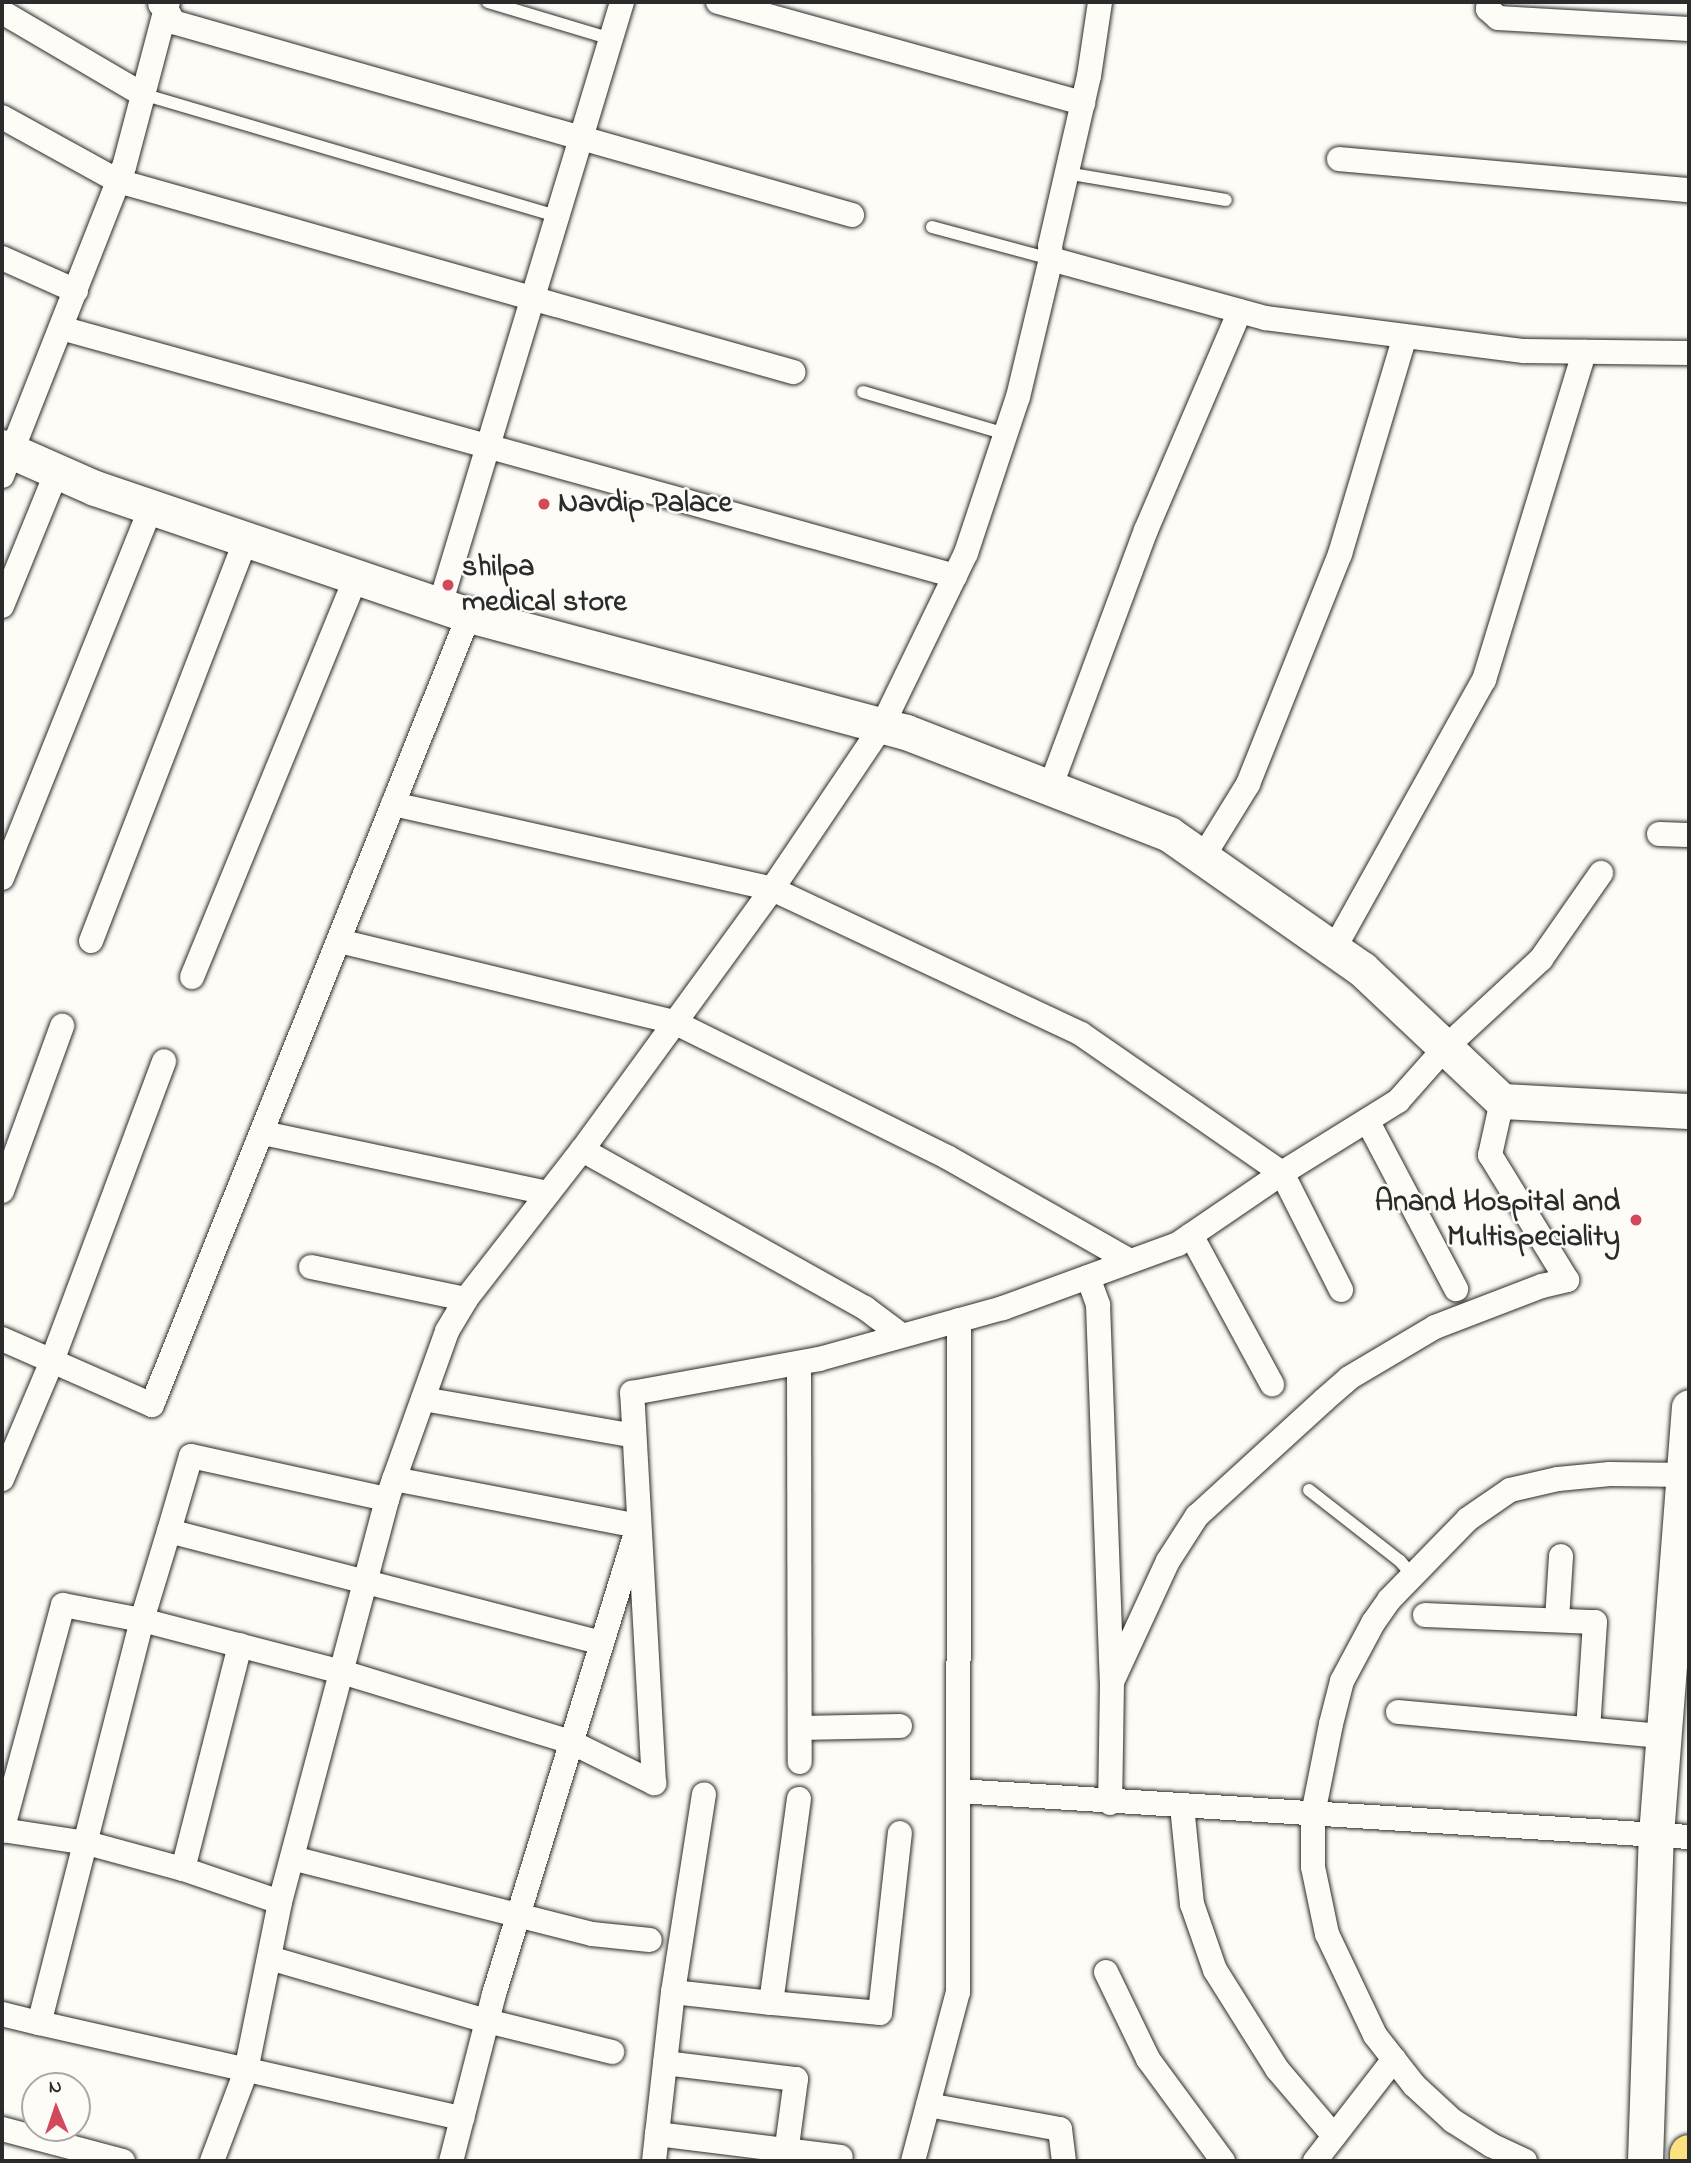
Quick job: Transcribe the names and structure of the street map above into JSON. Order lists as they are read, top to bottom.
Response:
{
  "places": ["Navdip Palace", "shilpa medical store", "Anand Hospital and Multispeciality"],
  "north": "top"
}
